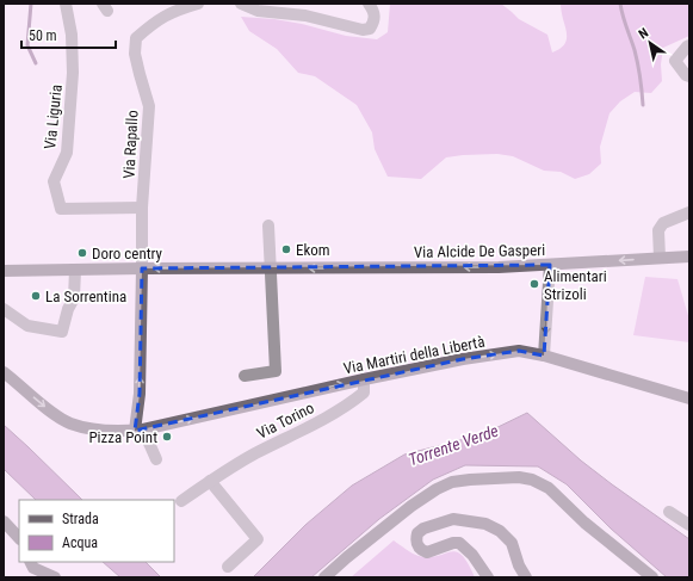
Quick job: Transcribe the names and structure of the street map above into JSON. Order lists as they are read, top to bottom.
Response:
{
  "streets": {
    "main road": ["Via Alcide De Gasperi", "Via Martiri della Libertà"],
    "street": ["Via Liguria", "Via Rapallo", "Via Torino"]
  },
  "crossings": [
    ["Via Liguria", "Via Rapallo"],
    ["Via Rapallo", "Via Alcide De Gasperi"],
    ["Via Martiri della Libertà", "Via Torino"]
  ],
  "one_way": ["Via Alcide De Gasperi", "Via Martiri della Libertà"],
  "water": ["Torrente Verde"],
  "places": [
    "Ekom",
    "Doro centry",
    "Alimentari Strizoli",
    "La Sorrentina",
    "Pizza Point"
  ],
  "legend": ["Strada", "Acqua"],
  "scale_bar": "50 m",
  "north": "top left"
}
